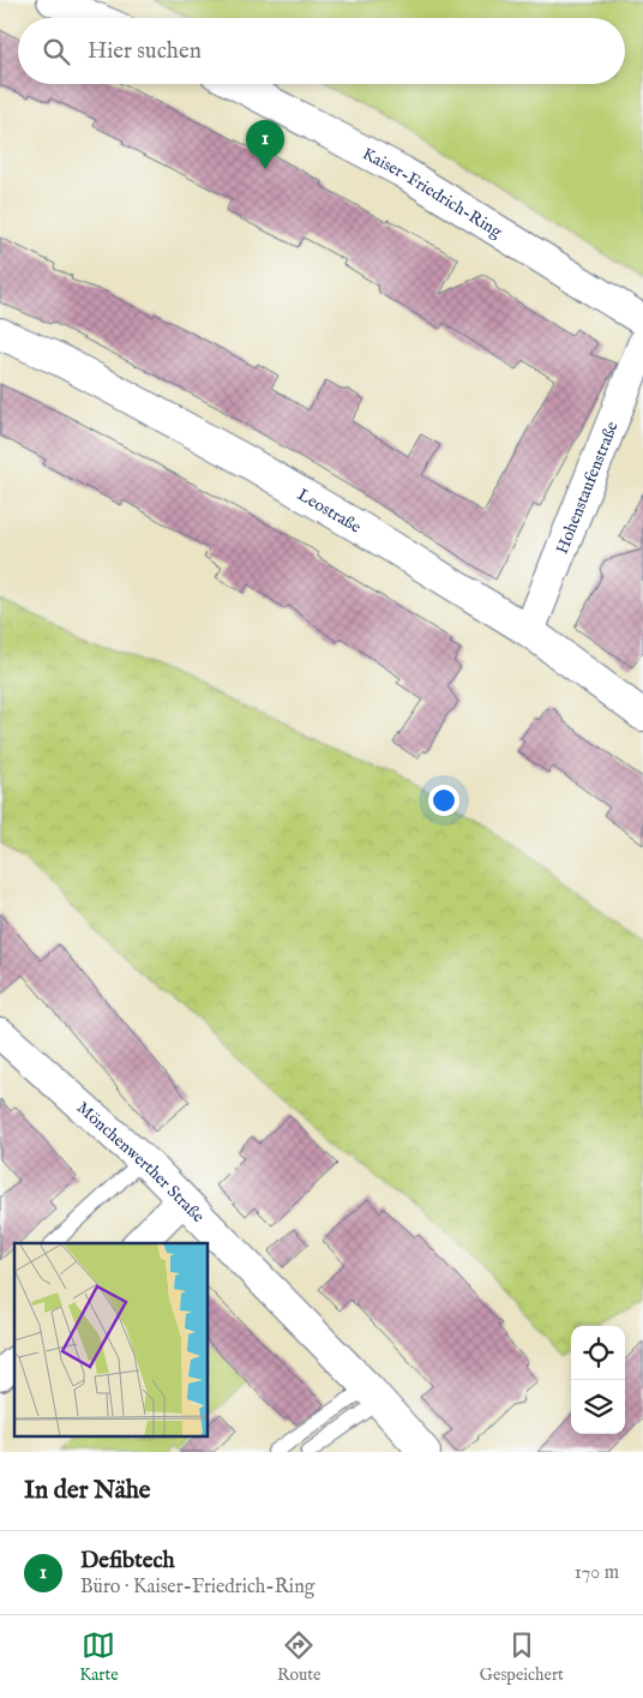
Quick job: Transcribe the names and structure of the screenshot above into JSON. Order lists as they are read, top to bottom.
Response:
{
  "streets": {
    "street": [
      "Kaiser-Friedrich-Ring",
      "Hohenstaufenstraße",
      "Leostraße",
      "Mönchenwerther Straße"
    ]
  },
  "crossings": [
    ["Hohenstaufenstraße", "Leostraße"]
  ],
  "page": {
    "search": "Hier suchen",
    "pins": "1",
    "heading": "In der Nähe",
    "list": [
      {
        "mark": "1",
        "name": "Defibtech",
        "note": "Büro · Kaiser-Friedrich-Ring",
        "value": "170 m"
      }
    ],
    "nav": ["Karte", "Route", "Gespeichert"]
  }
}
